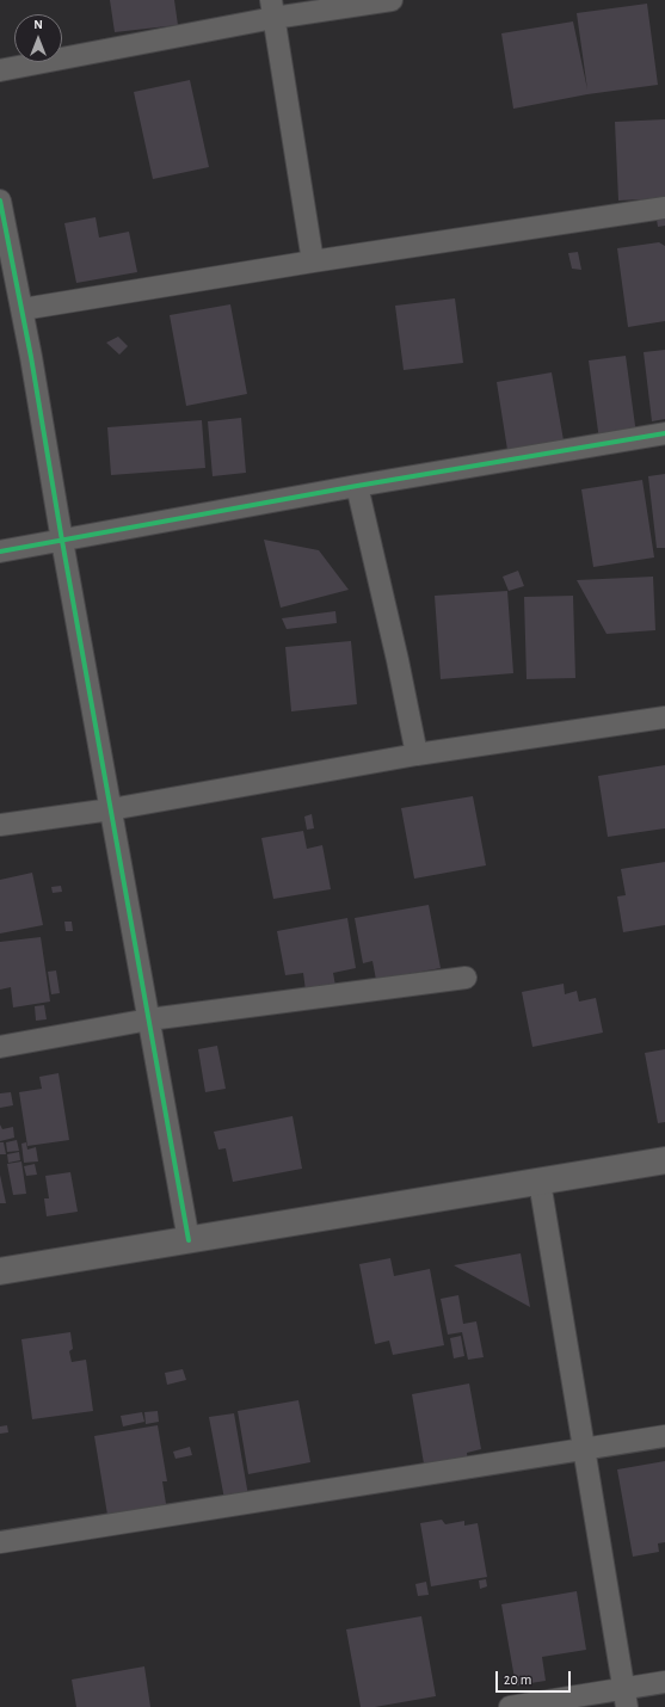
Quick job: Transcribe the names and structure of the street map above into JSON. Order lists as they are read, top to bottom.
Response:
{
  "scale_bar": "20 m",
  "north": "top"
}
